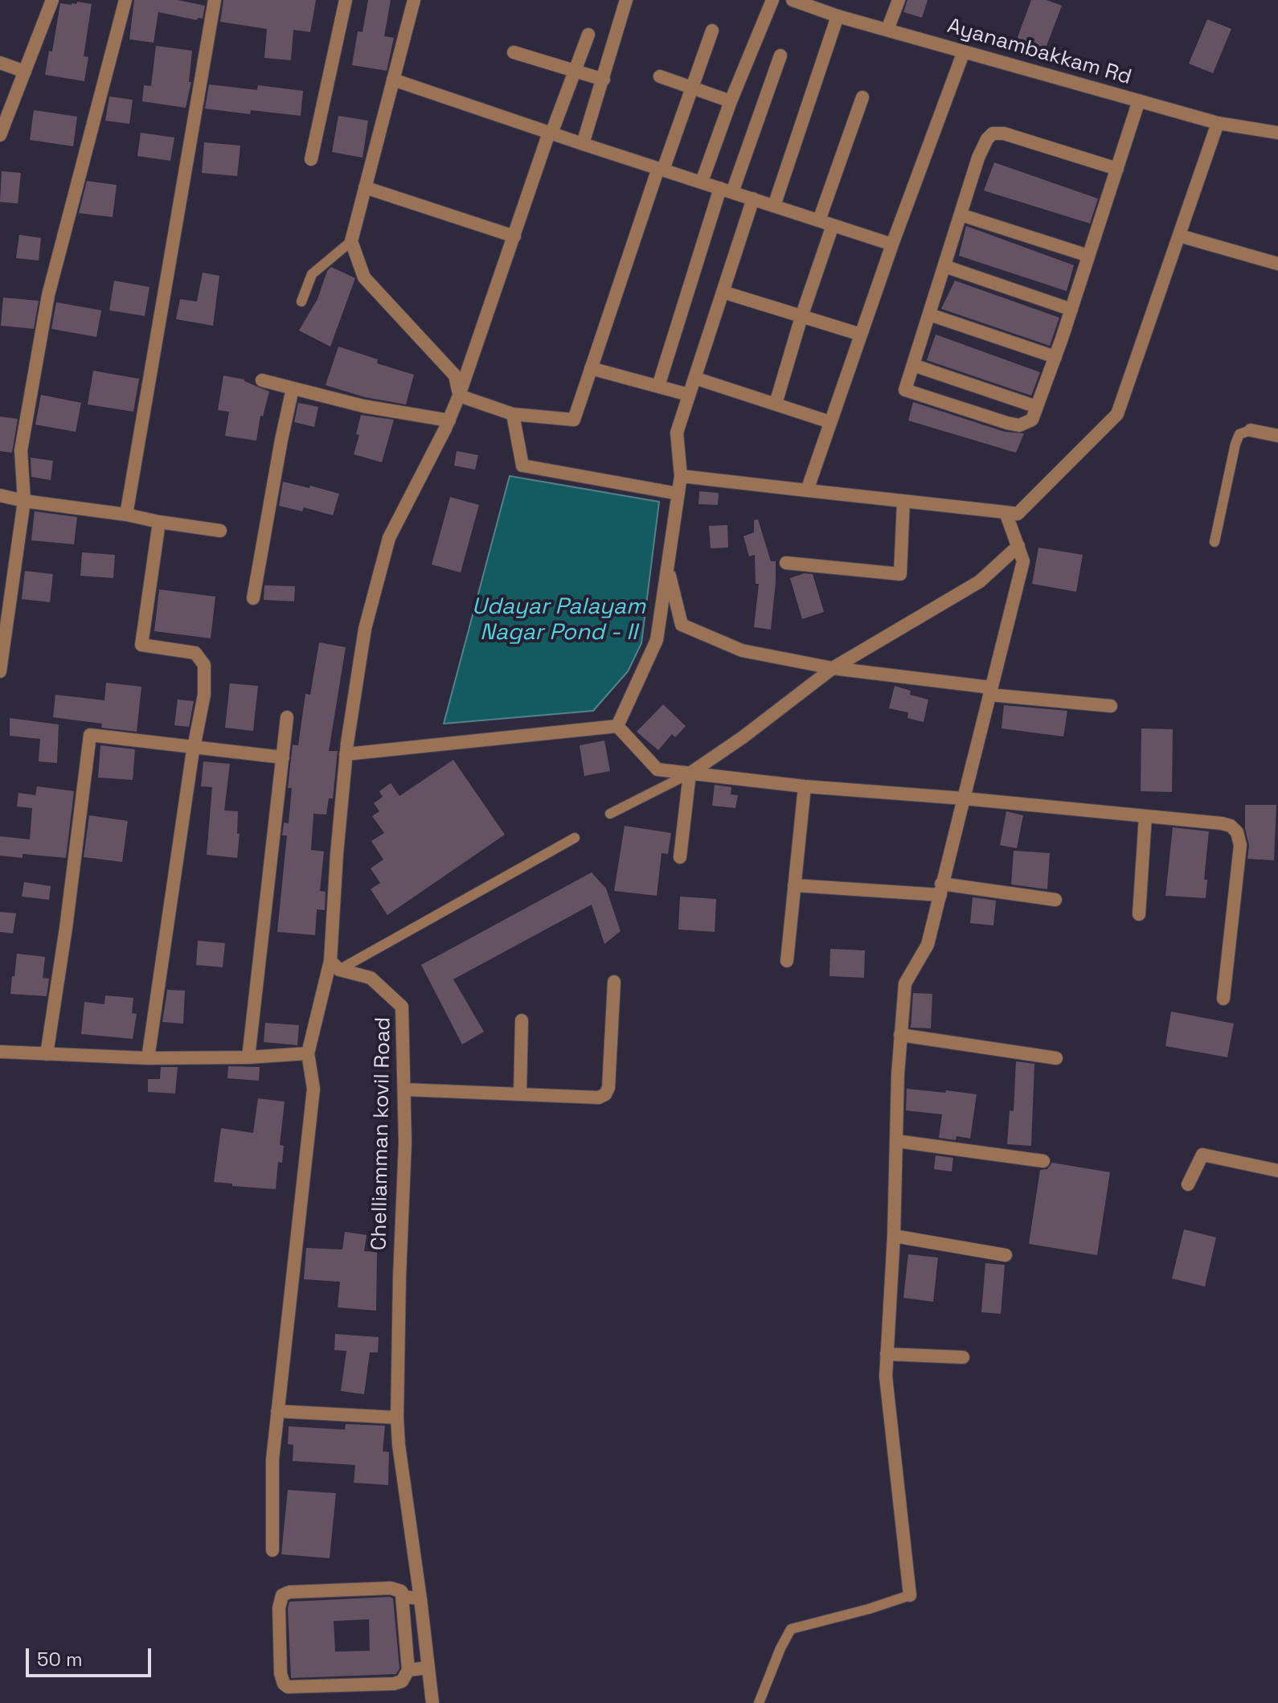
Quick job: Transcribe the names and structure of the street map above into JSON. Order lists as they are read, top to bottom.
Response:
{
  "streets": {
    "street": ["Ayanambakkam Rd", "Chelliamman kovil Road"]
  },
  "water": ["Udayar Palayam Nagar Pond - II"],
  "scale_bar": "50 m"
}
